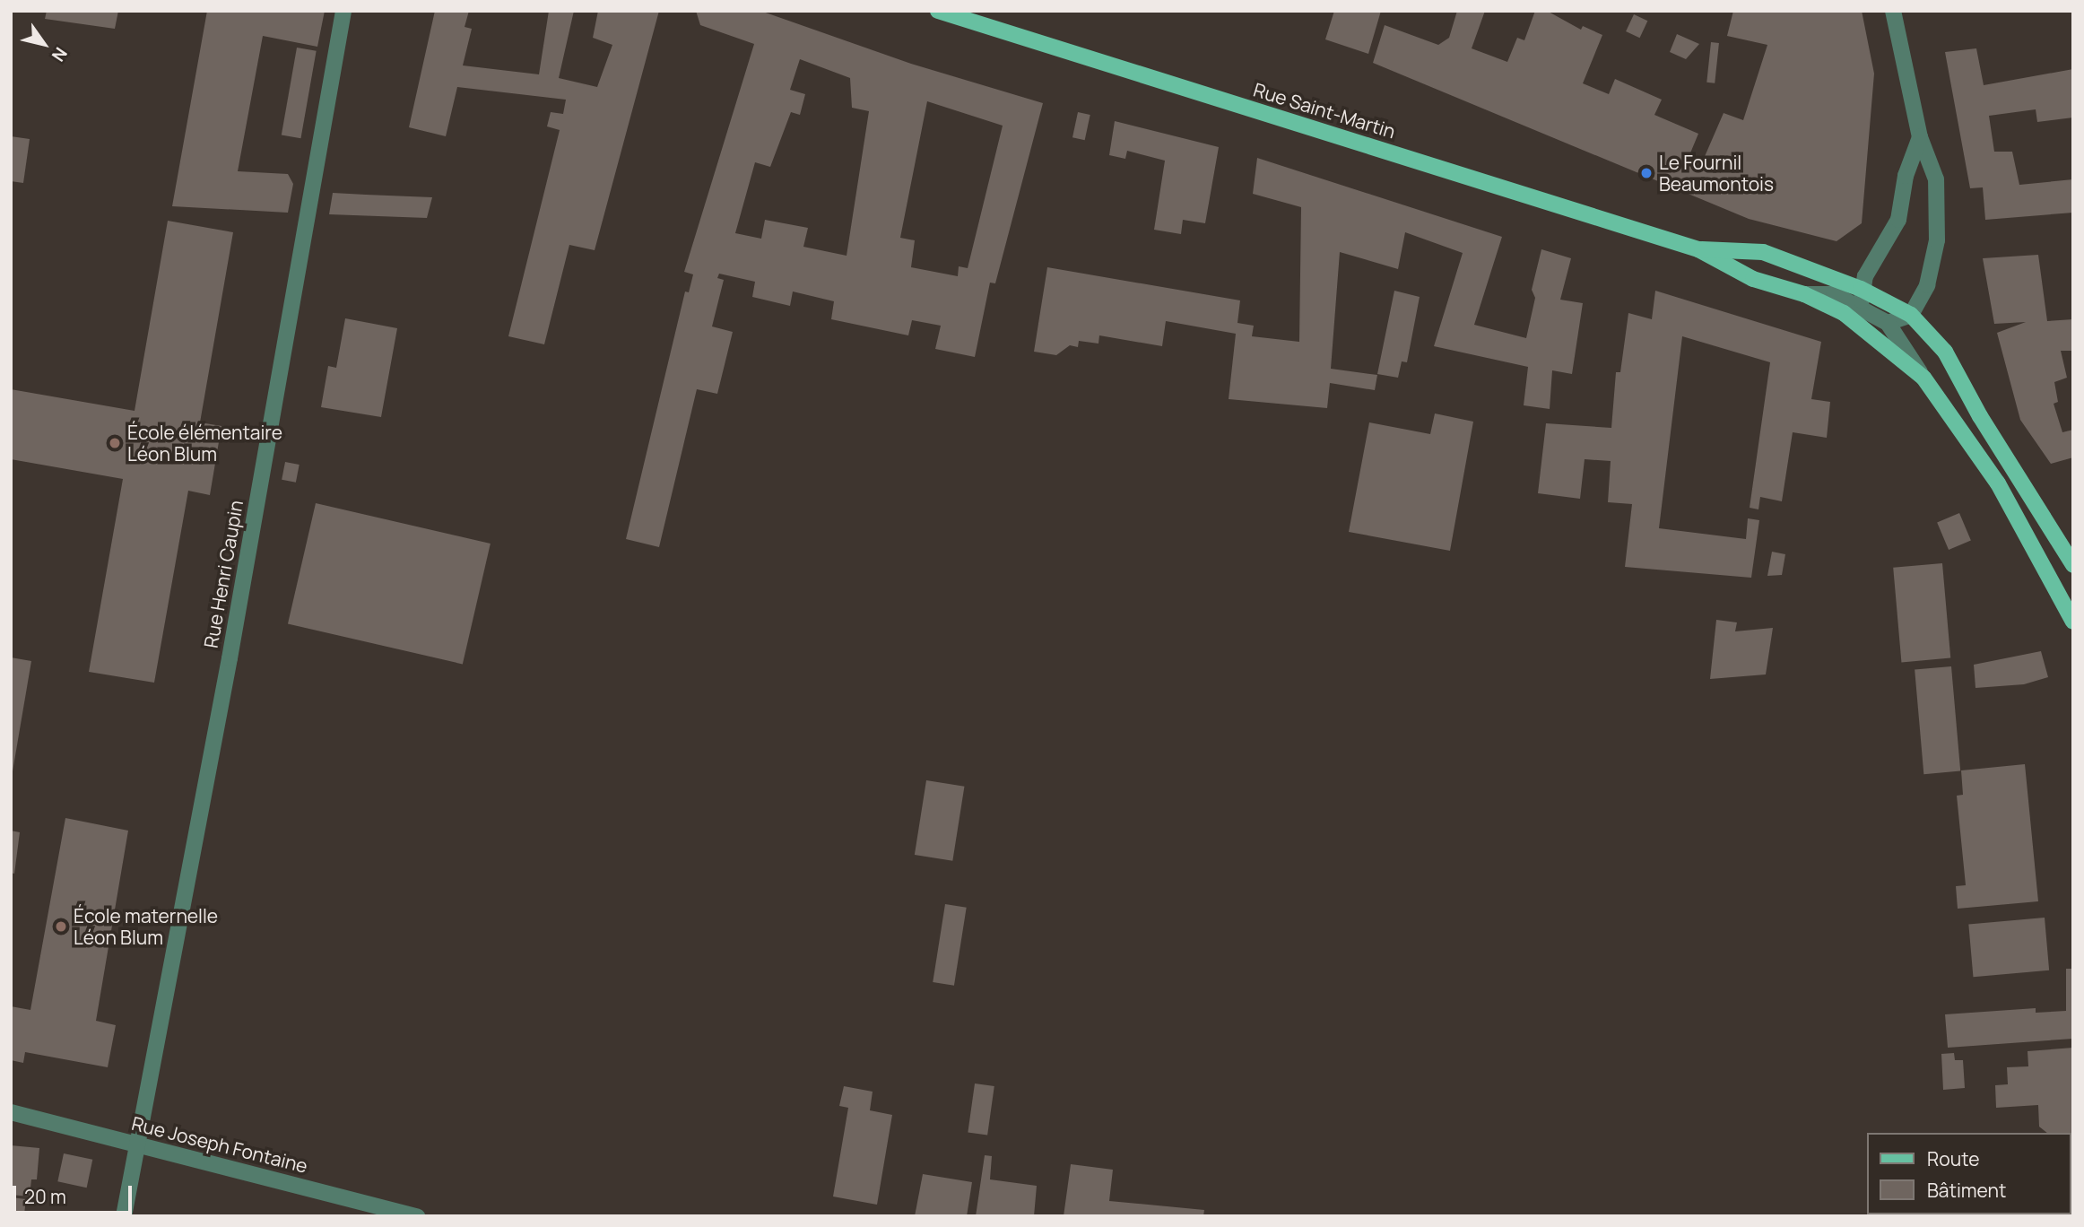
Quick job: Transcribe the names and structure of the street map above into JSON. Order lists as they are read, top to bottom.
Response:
{
  "streets": {
    "main road": ["Rue Saint-Martin"],
    "street": ["Rue Henri Caupin", "Rue Joseph Fontaine"]
  },
  "crossings": [
    ["Rue Henri Caupin", "Rue Joseph Fontaine"]
  ],
  "places": ["Le Fournil Beaumontois", "École élémentaire Léon Blum", "École maternelle Léon Blum"],
  "legend": ["Route", "Bâtiment"],
  "scale_bar": "20 m",
  "north": "bottom right"
}
